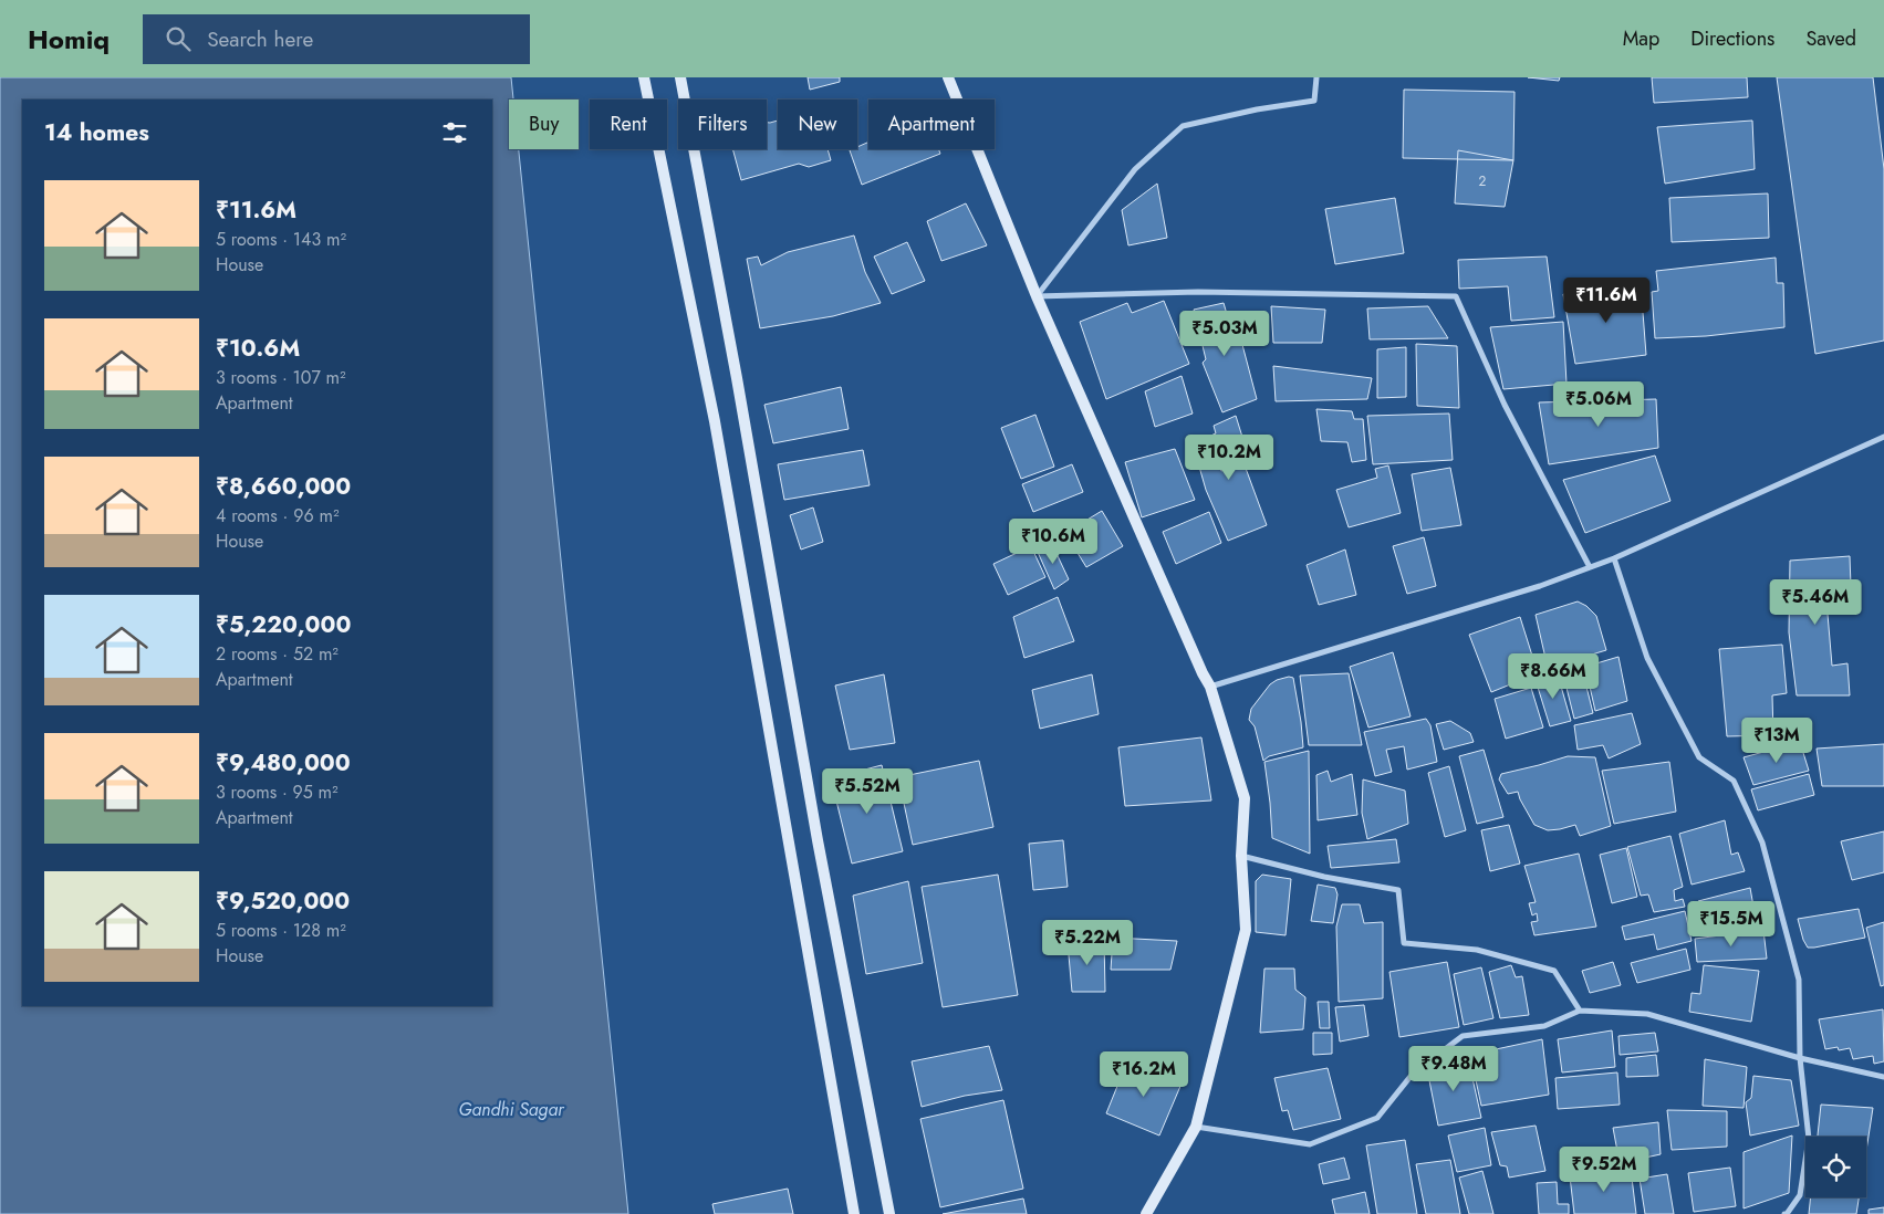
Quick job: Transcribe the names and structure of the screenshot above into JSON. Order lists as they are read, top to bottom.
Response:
{
  "water": ["Gandhi Sagar"],
  "house_numbers": ["2"],
  "page": {
    "header": "Homiq",
    "search": "Search here",
    "nav": ["Map", "Directions", "Saved"],
    "chip": [
      "Buy",
      "Rent",
      "Filters",
      "New",
      "Apartment"
    ],
    "heading": "14 homes",
    "list": [
      {
        "name": "₹11.6M",
        "note": "5 rooms · 143 m² · House"
      },
      {
        "name": "₹10.6M",
        "note": "3 rooms · 107 m² · Apartment"
      },
      {
        "name": "₹8,660,000",
        "note": "4 rooms · 96 m² · House"
      },
      {
        "name": "₹5,220,000",
        "note": "2 rooms · 52 m² · Apartment"
      },
      {
        "name": "₹9,480,000",
        "note": "3 rooms · 95 m² · Apartment"
      },
      {
        "name": "₹9,520,000",
        "note": "5 rooms · 128 m² · House"
      }
    ],
    "price": [
      "₹11.6M",
      "₹5.03M",
      "₹5.06M",
      "₹10.2M",
      "₹10.6M",
      "₹5.46M",
      "₹8.66M",
      "₹13M",
      "₹5.52M",
      "₹15.5M",
      "₹5.22M",
      "₹9.48M",
      "₹16.2M",
      "₹9.52M"
    ]
  }
}
